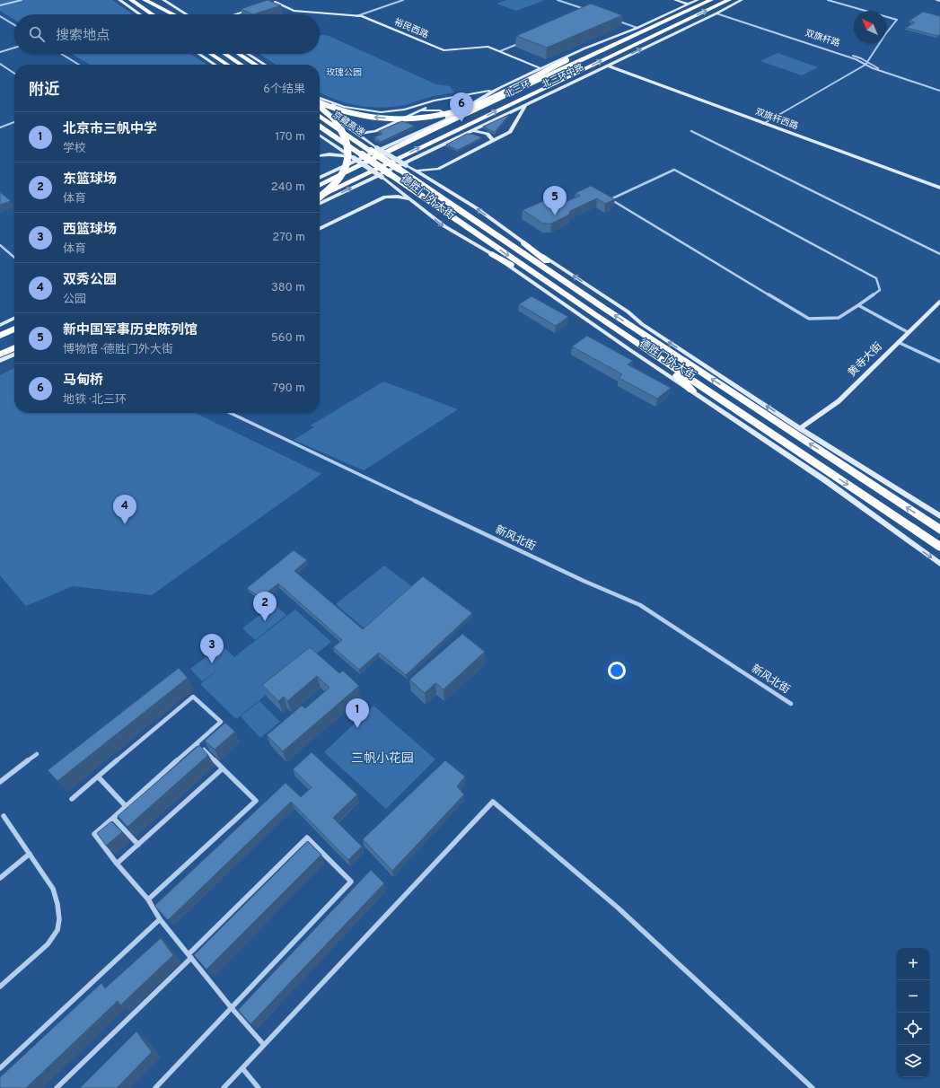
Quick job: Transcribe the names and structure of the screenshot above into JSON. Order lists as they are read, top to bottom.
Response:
{
  "streets": {
    "highway": ["北三环", "京藏高速", "德胜门外大街"],
    "main road": [
      "裕民西路",
      "北三环中路",
      "双旗杆西路",
      "黄寺大街"
    ],
    "street": ["双旗杆路", "新风北街"]
  },
  "crossings": [
    ["裕民西路", "北三环中路"],
    ["双旗杆路", "北三环中路"],
    ["北三环中路", "北三环"],
    ["北三环中路", "双旗杆西路"],
    ["京藏高速", "德胜门外大街"],
    ["德胜门外大街", "黄寺大街"]
  ],
  "parks": ["玫瑰公园", "三帆小花园"],
  "north": "top left",
  "page": {
    "search": "搜索地点",
    "heading": ["附近", "6个结果"],
    "pins": [
      "6",
      "5",
      "4",
      "2",
      "3",
      "1"
    ],
    "list": [
      {
        "mark": "1",
        "name": "北京市三帆中学",
        "note": "学校",
        "value": "170 m"
      },
      {
        "mark": "2",
        "name": "东篮球场",
        "note": "体育",
        "value": "240 m"
      },
      {
        "mark": "3",
        "name": "西篮球场",
        "note": "体育",
        "value": "270 m"
      },
      {
        "mark": "4",
        "name": "双秀公园",
        "note": "公园",
        "value": "380 m"
      },
      {
        "mark": "5",
        "name": "新中国军事历史陈列馆",
        "note": "博物馆 · 德胜门外大街",
        "value": "560 m"
      },
      {
        "mark": "6",
        "name": "马甸桥",
        "note": "地铁 · 北三环",
        "value": "790 m"
      }
    ],
    "map_buttons": ["+", "−"]
  }
}
